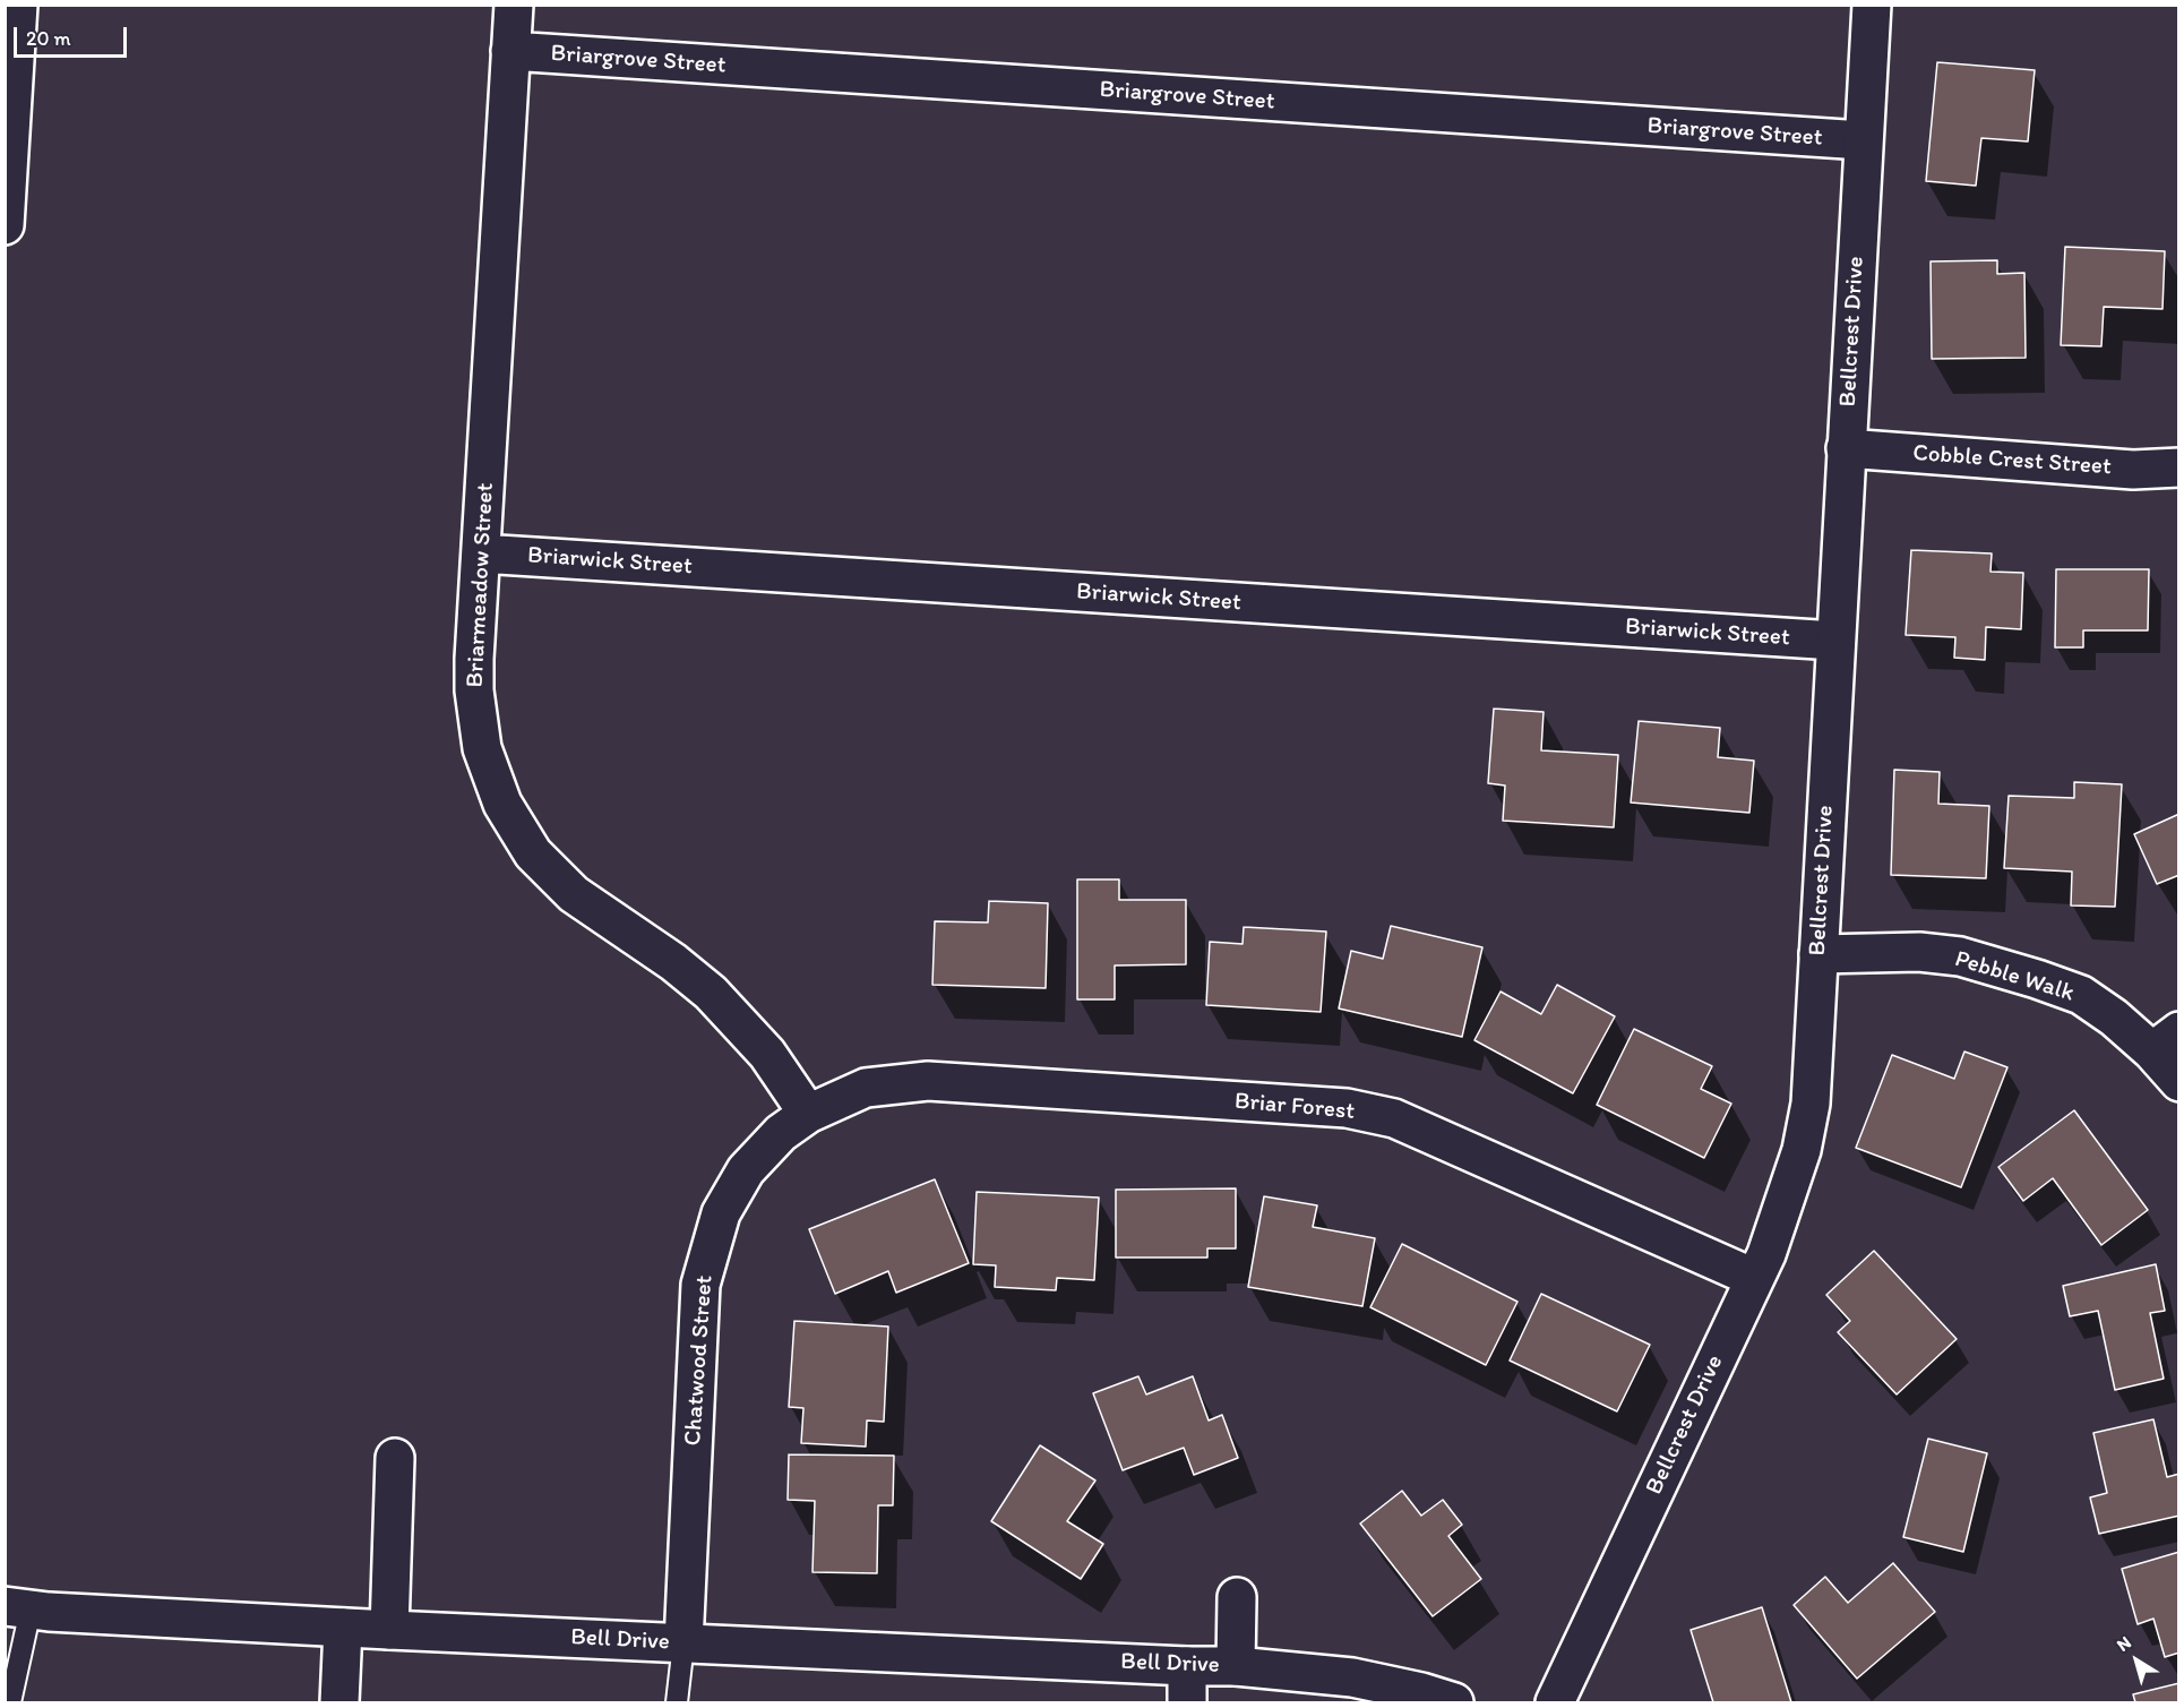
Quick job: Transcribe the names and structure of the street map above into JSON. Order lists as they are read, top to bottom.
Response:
{
  "streets": {
    "street": [
      "Briargrove Street",
      "Bellcrest Drive",
      "Cobble Crest Street",
      "Briarwick Street",
      "Briarmeadow Street",
      "Pebble Walk",
      "Briar Forest",
      "Chatwood Street",
      "Bell Drive"
    ]
  },
  "crossings": [
    ["Briargrove Street", "Bellcrest Drive"],
    ["Briargrove Street", "Briarmeadow Street"],
    ["Bellcrest Drive", "Cobble Crest Street"],
    ["Bellcrest Drive", "Briarwick Street"],
    ["Bellcrest Drive", "Pebble Walk"],
    ["Bellcrest Drive", "Briar Forest"],
    ["Briarwick Street", "Briarmeadow Street"],
    ["Briarmeadow Street", "Briar Forest"],
    ["Briarmeadow Street", "Chatwood Street"],
    ["Briar Forest", "Chatwood Street"],
    ["Chatwood Street", "Bell Drive"]
  ],
  "scale_bar": "20 m",
  "north": "top left"
}
